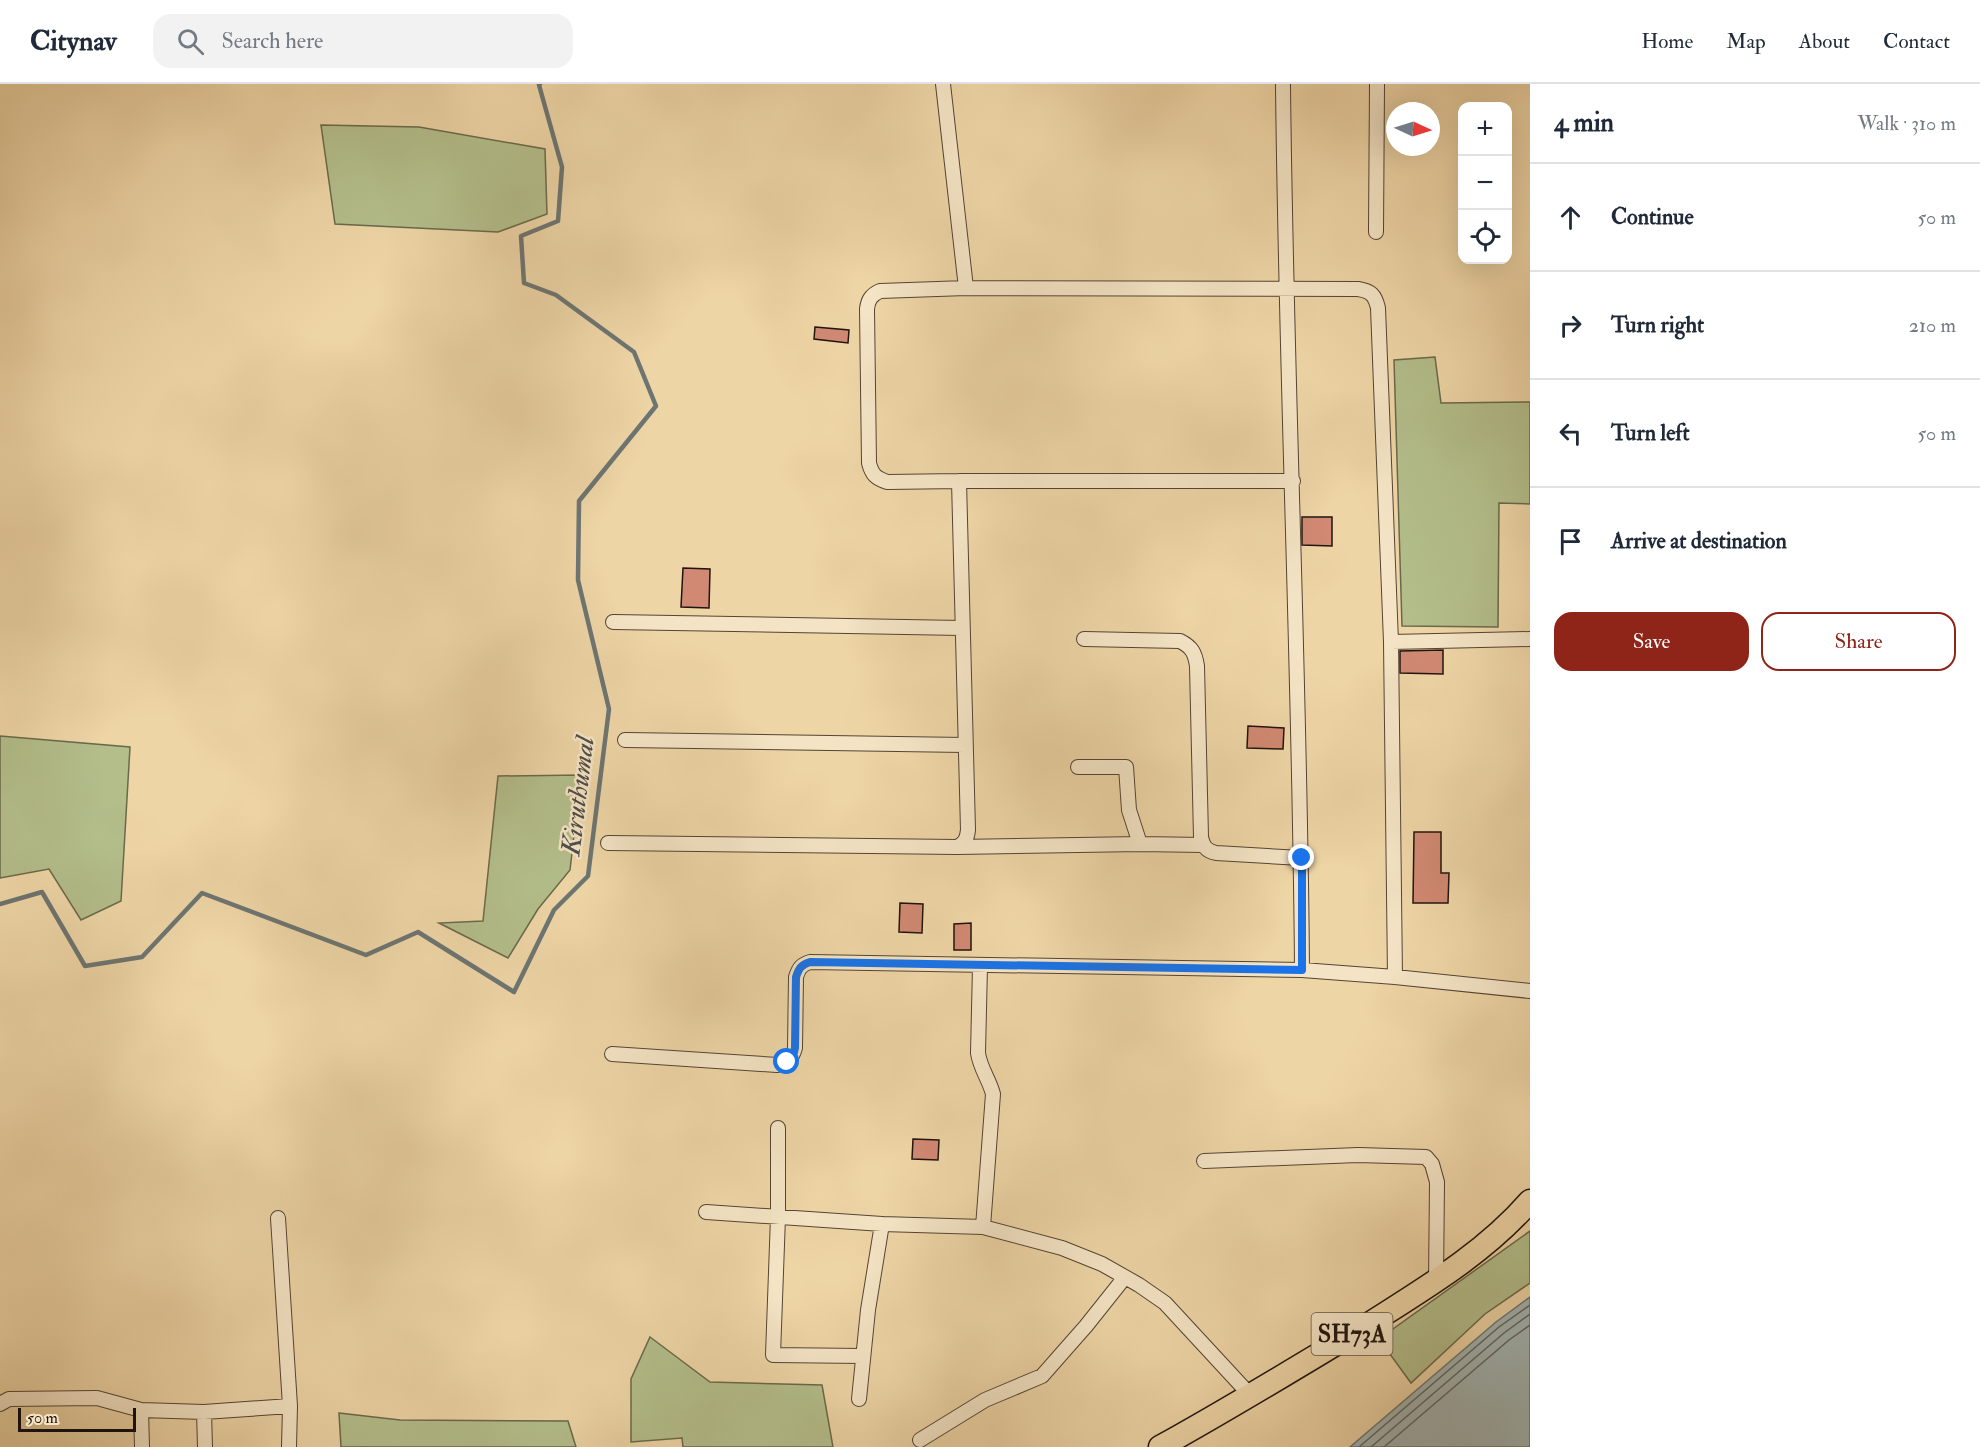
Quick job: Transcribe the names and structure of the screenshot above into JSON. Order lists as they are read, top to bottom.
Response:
{
  "streets": {
    "main road": ["SH73A"]
  },
  "water": ["Kiruthumal"],
  "scale_bar": "50 m",
  "north": "right",
  "page": {
    "header": "Citynav",
    "search": "Search here",
    "nav": [
      "Home",
      "Map",
      "About",
      "Contact"
    ],
    "heading": ["4 min", "Walk · 310 m"],
    "map_buttons": ["+", "−"],
    "list": [
      ["Continue", "50 m"],
      ["Turn right", "210 m"],
      ["Turn left", "50 m"],
      "Arrive at destination"
    ],
    "buttons": ["Save", "Share"],
    "scale": "50 m"
  }
}
